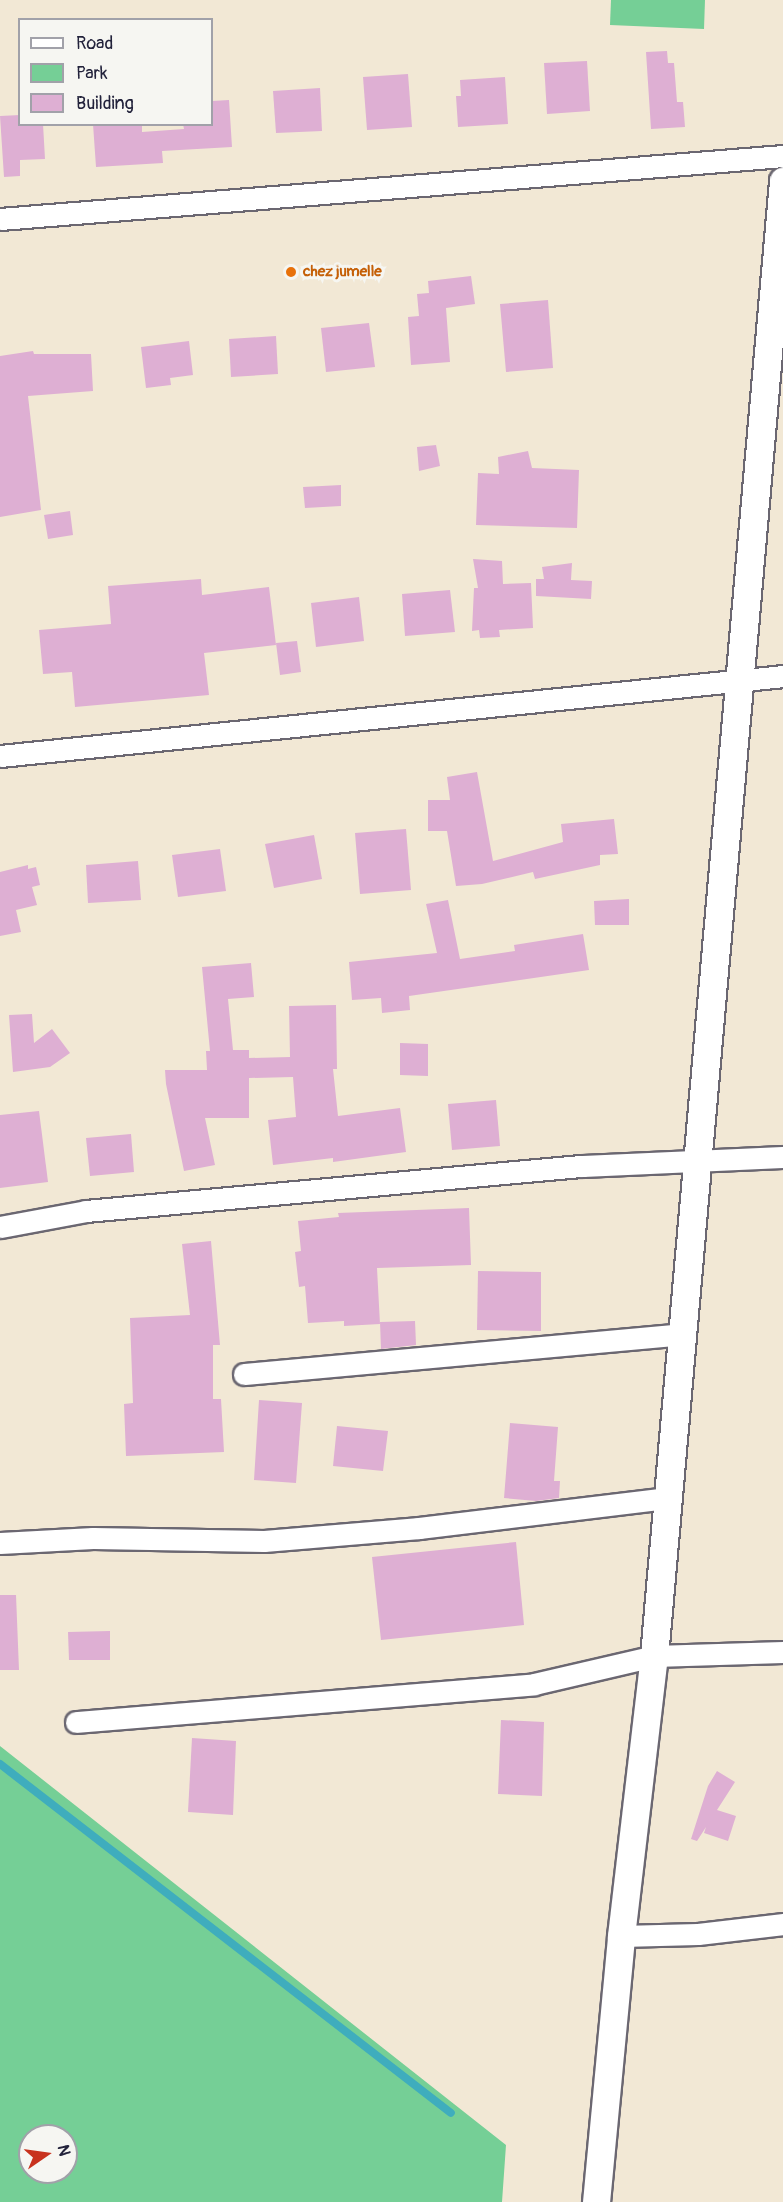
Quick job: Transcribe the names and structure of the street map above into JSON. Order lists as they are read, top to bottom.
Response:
{
  "places": ["chez jumelle"],
  "legend": ["Road", "Park", "Building"],
  "north": "right"
}
